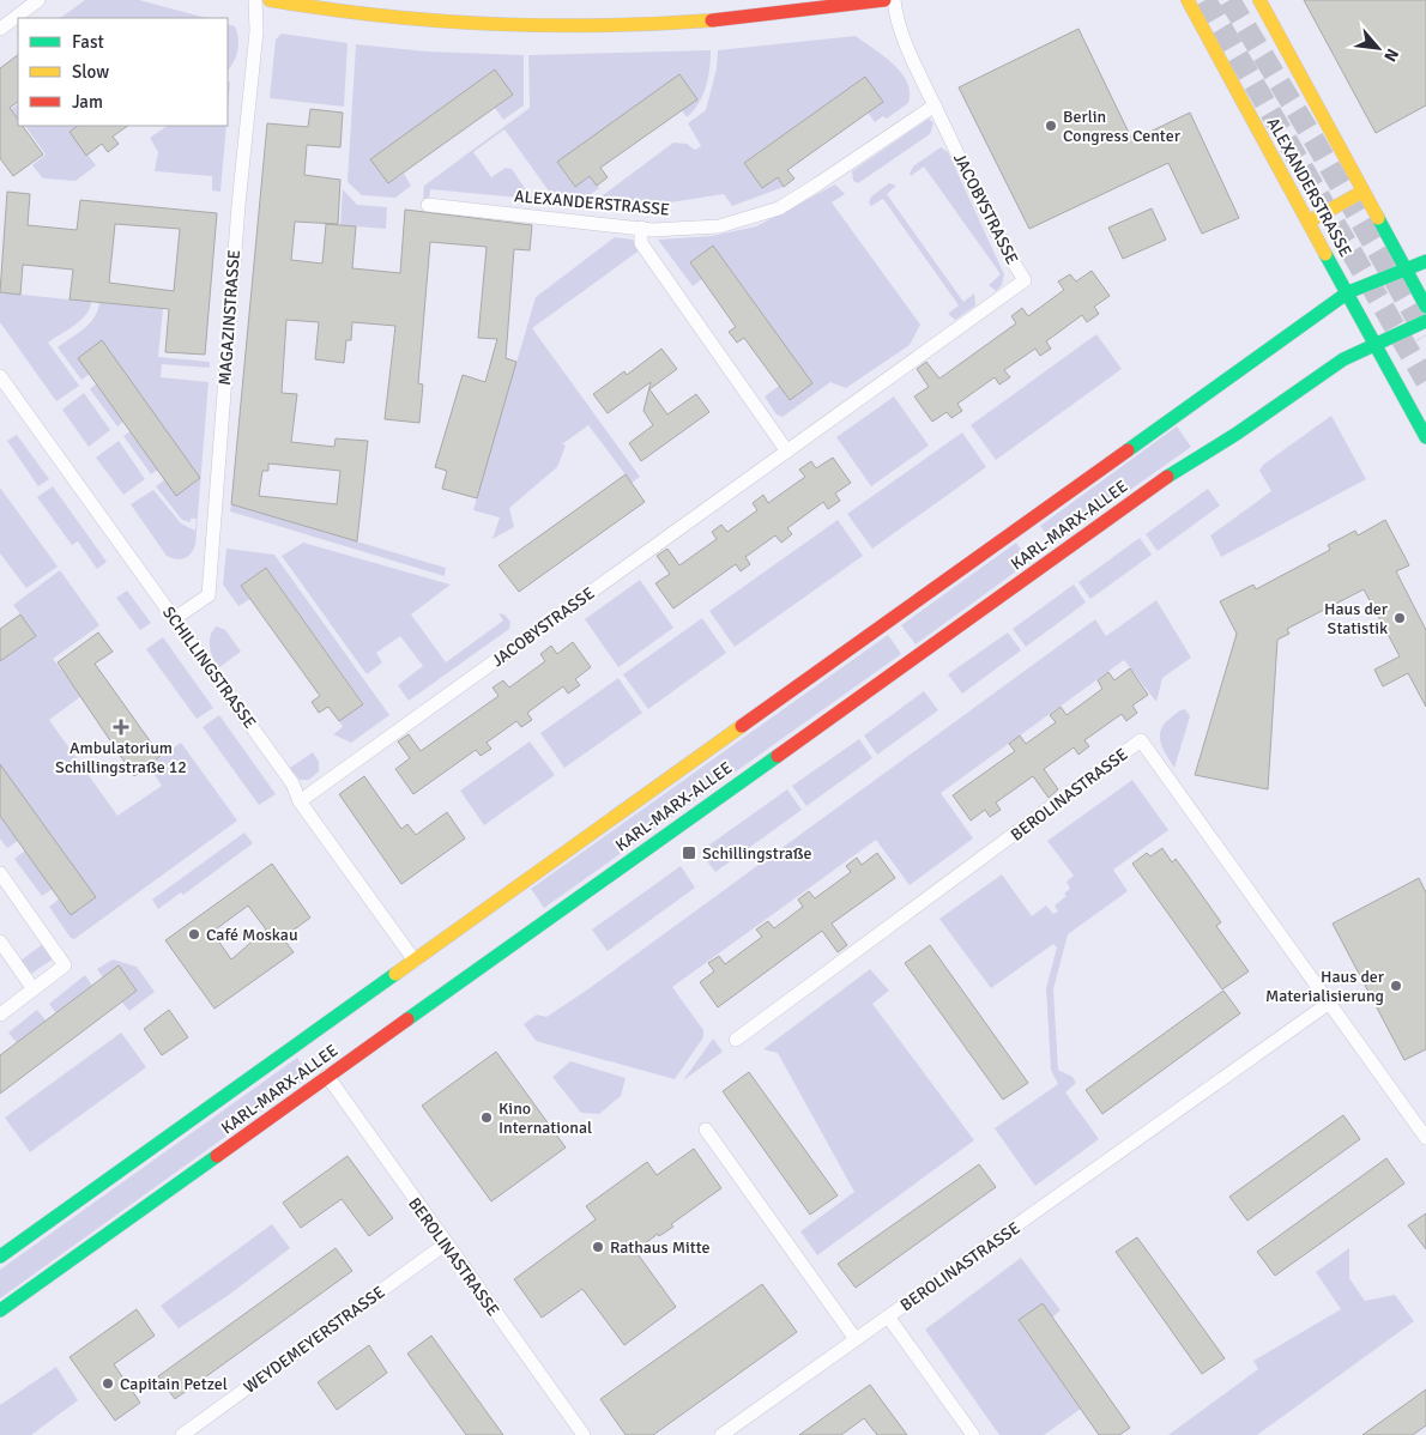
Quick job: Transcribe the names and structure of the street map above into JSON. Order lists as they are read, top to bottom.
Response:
{
  "streets": {
    "main road": ["ALEXANDERSTRASSE", "KARL-MARX-ALLEE"],
    "street": [
      "JACOBYSTRASSE",
      "MAGAZINSTRASSE",
      "SCHILLINGSTRASSE",
      "BEROLINASTRASSE",
      "WEYDEMEYERSTRASSE"
    ]
  },
  "crossings": [
    ["ALEXANDERSTRASSE", "JACOBYSTRASSE"],
    ["ALEXANDERSTRASSE", "KARL-MARX-ALLEE"],
    ["JACOBYSTRASSE", "SCHILLINGSTRASSE"],
    ["MAGAZINSTRASSE", "SCHILLINGSTRASSE"],
    ["KARL-MARX-ALLEE", "SCHILLINGSTRASSE"],
    ["KARL-MARX-ALLEE", "BEROLINASTRASSE"],
    ["BEROLINASTRASSE", "WEYDEMEYERSTRASSE"]
  ],
  "places": {
    "other": [
      "Berlin Congress Center",
      "Haus der Statistik",
      "Café Moskau",
      "Haus der Materialisierung",
      "Kino International",
      "Rathaus Mitte",
      "Capitain Petzel"
    ],
    "health": ["Ambulatorium Schillingstraße 12"],
    "transit": ["Schillingstraße"]
  },
  "legend": ["Fast", "Slow", "Jam"],
  "north": "bottom right"
}
